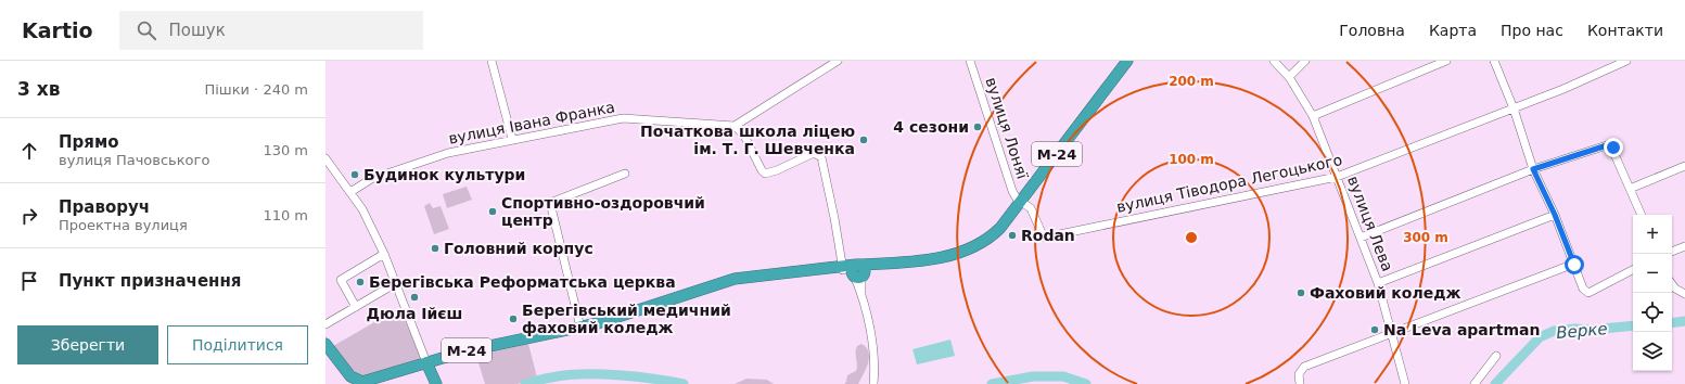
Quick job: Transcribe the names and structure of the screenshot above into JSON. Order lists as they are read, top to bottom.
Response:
{
  "streets": {
    "highway": ["М-24"],
    "street": [
      "вулиця Івана Франка",
      "вулиця Лоняї",
      "вулиця Тіводора Легоцького",
      "вулиця Лева"
    ]
  },
  "crossings": [
    ["вулиця Лоняї", "М-24"],
    ["вулиця Лоняї", "вулиця Тіводора Легоцького"],
    ["М-24", "вулиця Тіводора Легоцького"],
    ["вулиця Тіводора Легоцького", "вулиця Лева"]
  ],
  "water": ["Верке"],
  "places": [
    "4 сезони",
    "Початкова школа ліцею ім. Т. Г. Шевченка",
    "Будинок культури",
    "Спортивно-оздоровчий центр",
    "Rodan",
    "Головний корпус",
    "Берегівська Реформатська церква",
    "Фаховий коледж",
    "Дюла Ійєш",
    "Берегівський медичний фаховий коледж",
    "Na Leva apartman"
  ],
  "page": {
    "header": "Kartio",
    "search": "Пошук",
    "nav": [
      "Головна",
      "Карта",
      "Про нас",
      "Контакти"
    ],
    "heading": ["3 хв", "Пішки · 240 m"],
    "list": [
      ["Прямо", "вулиця Пачовського", "130 m"],
      ["Праворуч", "Проектна вулиця", "110 m"],
      "Пункт призначення"
    ],
    "map_buttons": ["+", "−"],
    "buttons": ["Зберегти", "Поділитися"]
  },
  "rings": ["200 m", "100 m", "300 m"]
}
